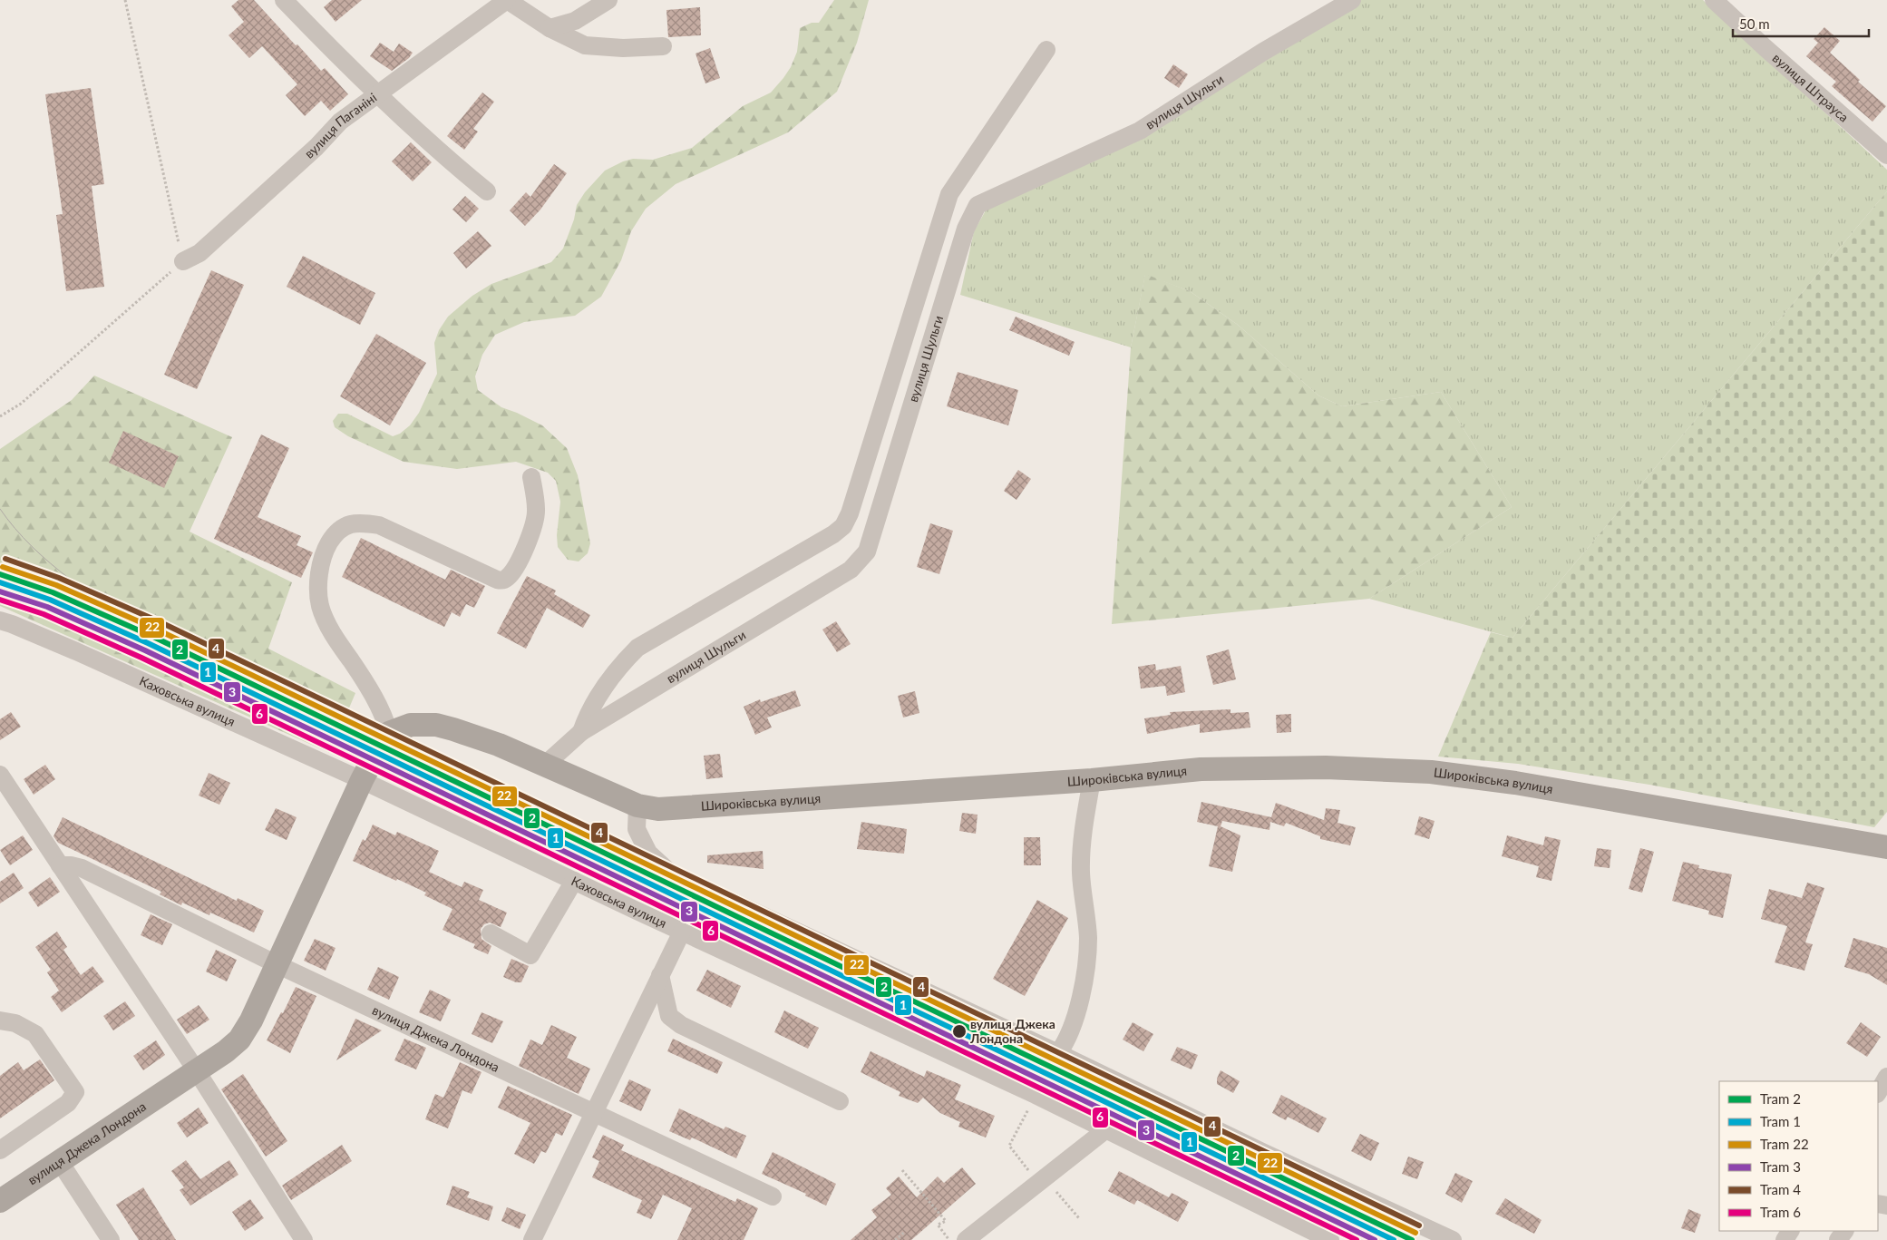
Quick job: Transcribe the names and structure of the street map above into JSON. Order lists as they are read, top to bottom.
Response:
{
  "streets": {
    "main road": ["Широківська вулиця", "вулиця Джека Лондона"],
    "street": [
      "вулиця Штрауса",
      "вулиця Шульги",
      "вулиця Паганіні",
      "Каховська вулиця"
    ]
  },
  "crossings": [
    ["вулиця Шульги", "Широківська вулиця"],
    ["Каховська вулиця", "вулиця Джека Лондона"],
    ["Широківська вулиця", "вулиця Джека Лондона"]
  ],
  "places": ["вулиця Джека Лондона"],
  "lines": [
    "tram line 4",
    "tram line 22",
    "tram line 2",
    "tram line 1",
    "tram line 3",
    "tram line 6"
  ],
  "legend": [
    "Tram 2",
    "Tram 1",
    "Tram 22",
    "Tram 3",
    "Tram 4",
    "Tram 6"
  ],
  "scale_bar": "50 m"
}
